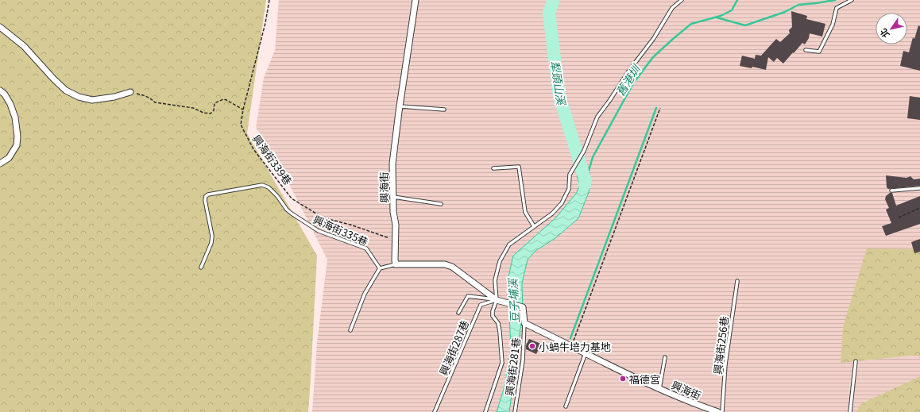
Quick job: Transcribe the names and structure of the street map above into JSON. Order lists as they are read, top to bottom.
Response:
{
  "streets": {
    "street": ["興海街"],
    "lane": [
      "興海街335巷",
      "興海街256巷",
      "興海街287巷",
      "興海街281巷"
    ],
    "path": ["興海街339巷"]
  },
  "crossings": [
    ["興海街339巷", "興海街"],
    ["興海街", "興海街281巷"]
  ],
  "water": ["舊港圳", "犁頭山溪", "豆子埔溪"],
  "places": ["小蝸牛培力基地", "福德宮"],
  "north": "bottom left"
}
